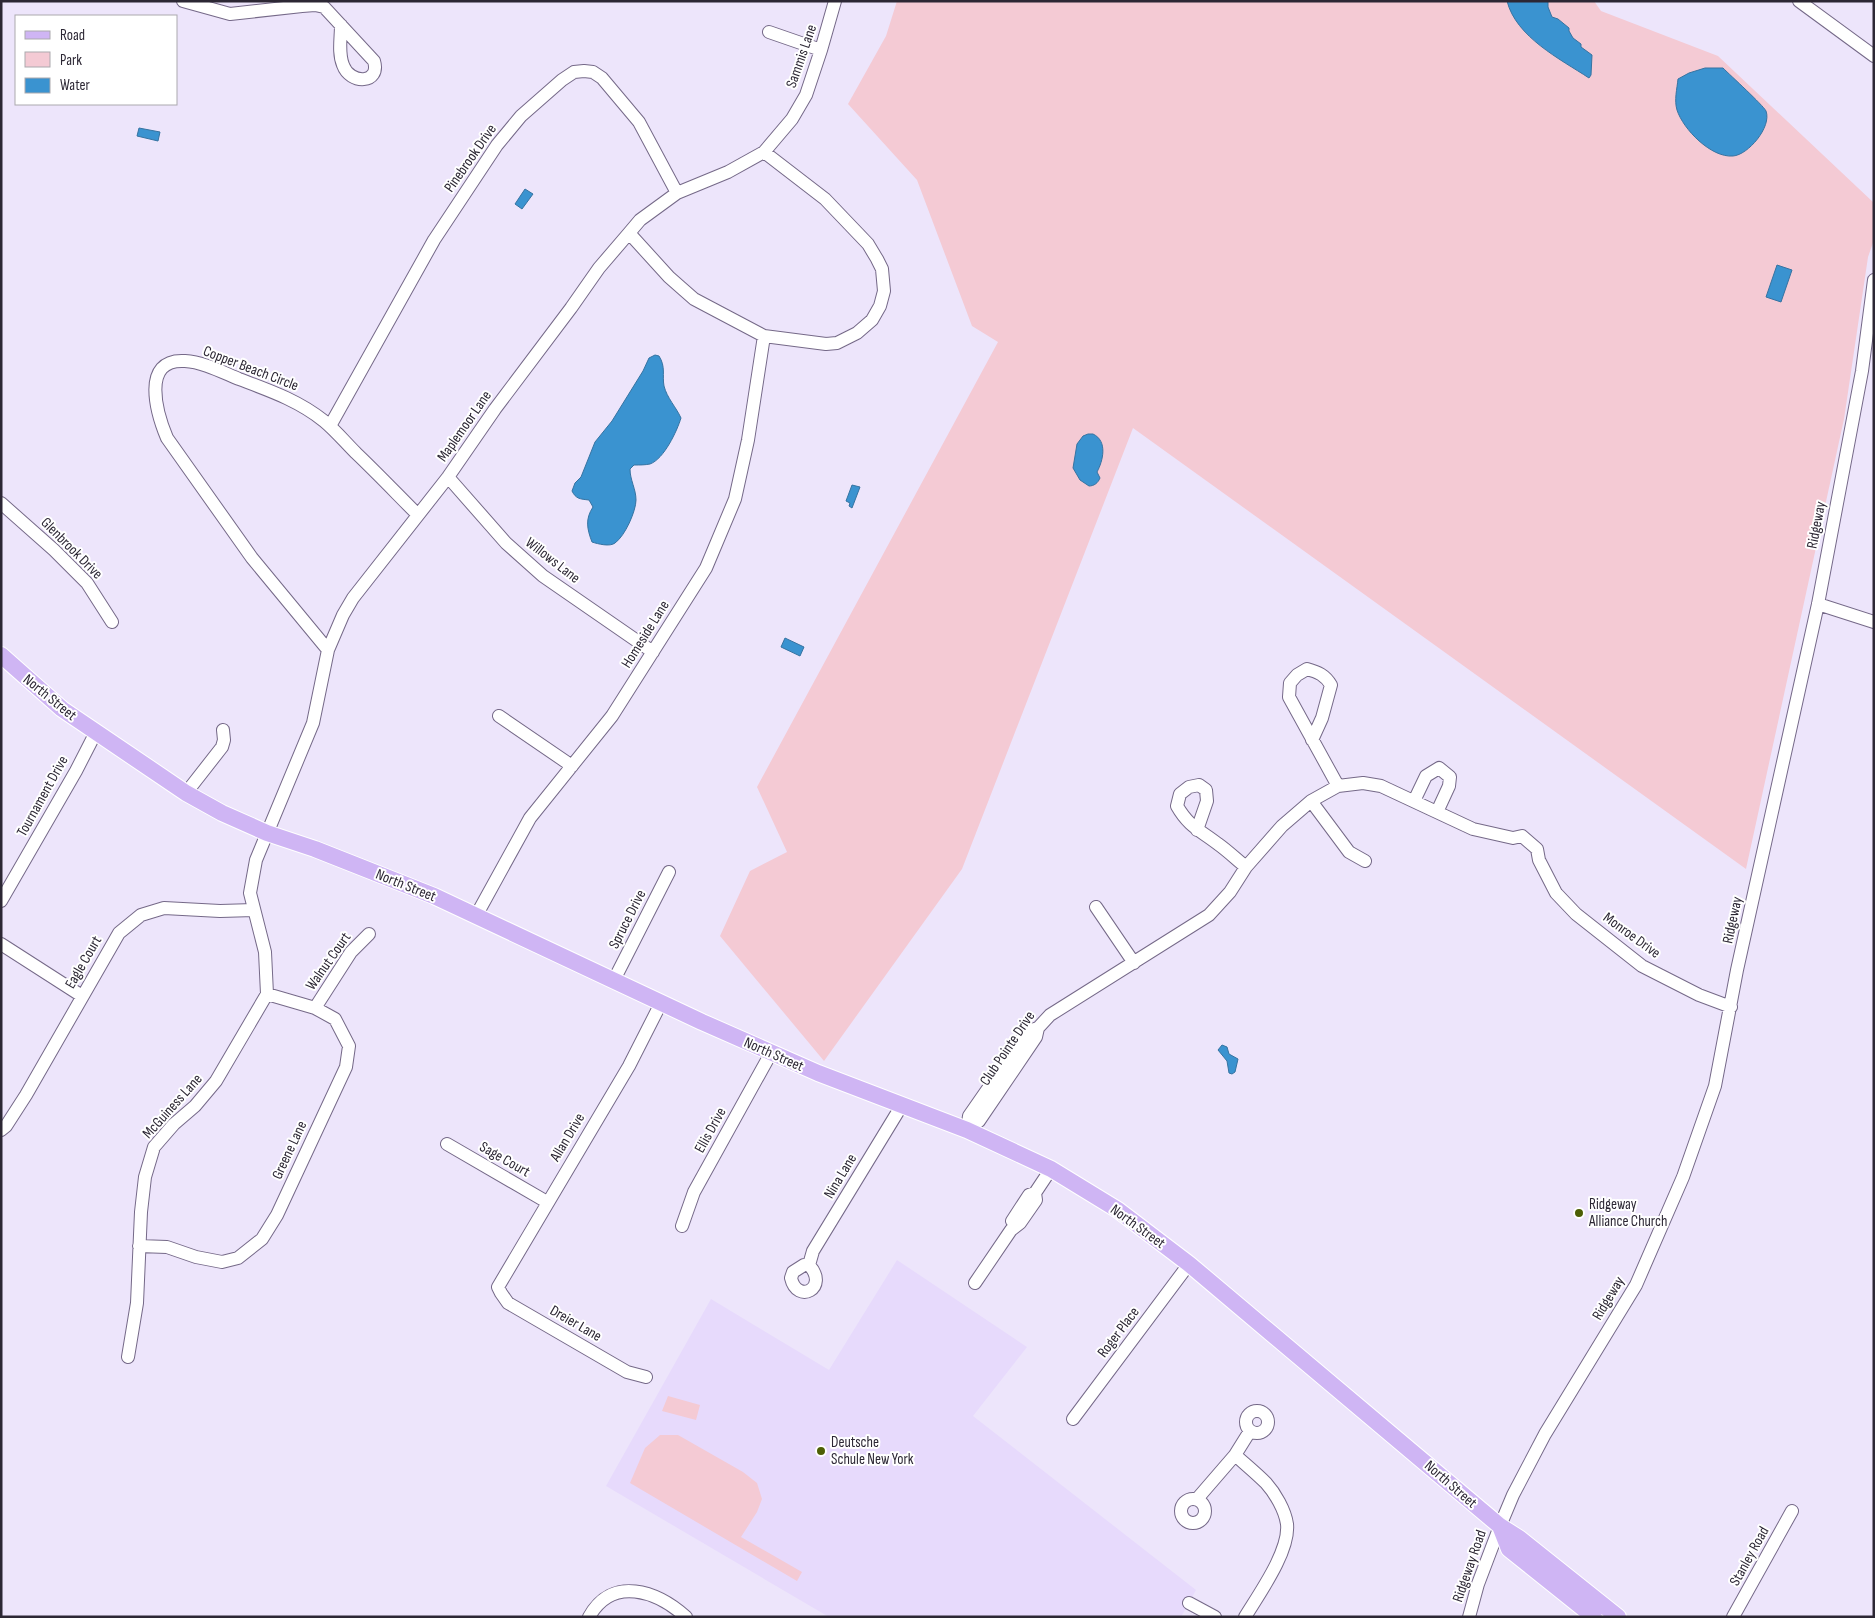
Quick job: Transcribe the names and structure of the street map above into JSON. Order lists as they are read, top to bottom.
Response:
{
  "streets": {
    "main road": ["North Street"],
    "street": [
      "Sammis Lane",
      "Pinebrook Drive",
      "Copper Beach Circle",
      "Maplemoor Lane",
      "Ridgeway",
      "Glenbrook Drive",
      "Willows Lane",
      "Homeside Lane",
      "Tournament Drive",
      "Spruce Drive",
      "Monroe Drive",
      "Walnut Court",
      "Eagle Court",
      "Club Pointe Drive",
      "McGuiness Lane",
      "Ellis Drive",
      "Allan Drive",
      "Greene Lane",
      "Sage Court",
      "Nina Lane",
      "Dreier Lane",
      "Roger Place",
      "Stanley Road",
      "Ridgeway Road"
    ]
  },
  "crossings": [
    ["Sammis Lane", "Maplemoor Lane"],
    ["Pinebrook Drive", "Copper Beach Circle"],
    ["Pinebrook Drive", "Maplemoor Lane"],
    ["Copper Beach Circle", "Maplemoor Lane"],
    ["Maplemoor Lane", "Willows Lane"],
    ["Maplemoor Lane", "North Street"],
    ["Ridgeway", "North Street"],
    ["Ridgeway", "Monroe Drive"],
    ["Ridgeway", "Ridgeway Road"],
    ["Willows Lane", "Homeside Lane"],
    ["Homeside Lane", "North Street"],
    ["North Street", "Tournament Drive"],
    ["North Street", "Spruce Drive"],
    ["North Street", "Club Pointe Drive"],
    ["North Street", "Ellis Drive"],
    ["North Street", "Allan Drive"],
    ["North Street", "Nina Lane"],
    ["North Street", "Roger Place"],
    ["North Street", "Ridgeway Road"],
    ["Monroe Drive", "Club Pointe Drive"],
    ["Walnut Court", "Greene Lane"],
    ["McGuiness Lane", "Greene Lane"],
    ["Allan Drive", "Sage Court"],
    ["Allan Drive", "Dreier Lane"]
  ],
  "places": ["Ridgeway Alliance Church", "Deutsche Schule New York"],
  "legend": ["Road", "Park", "Water"]
}
